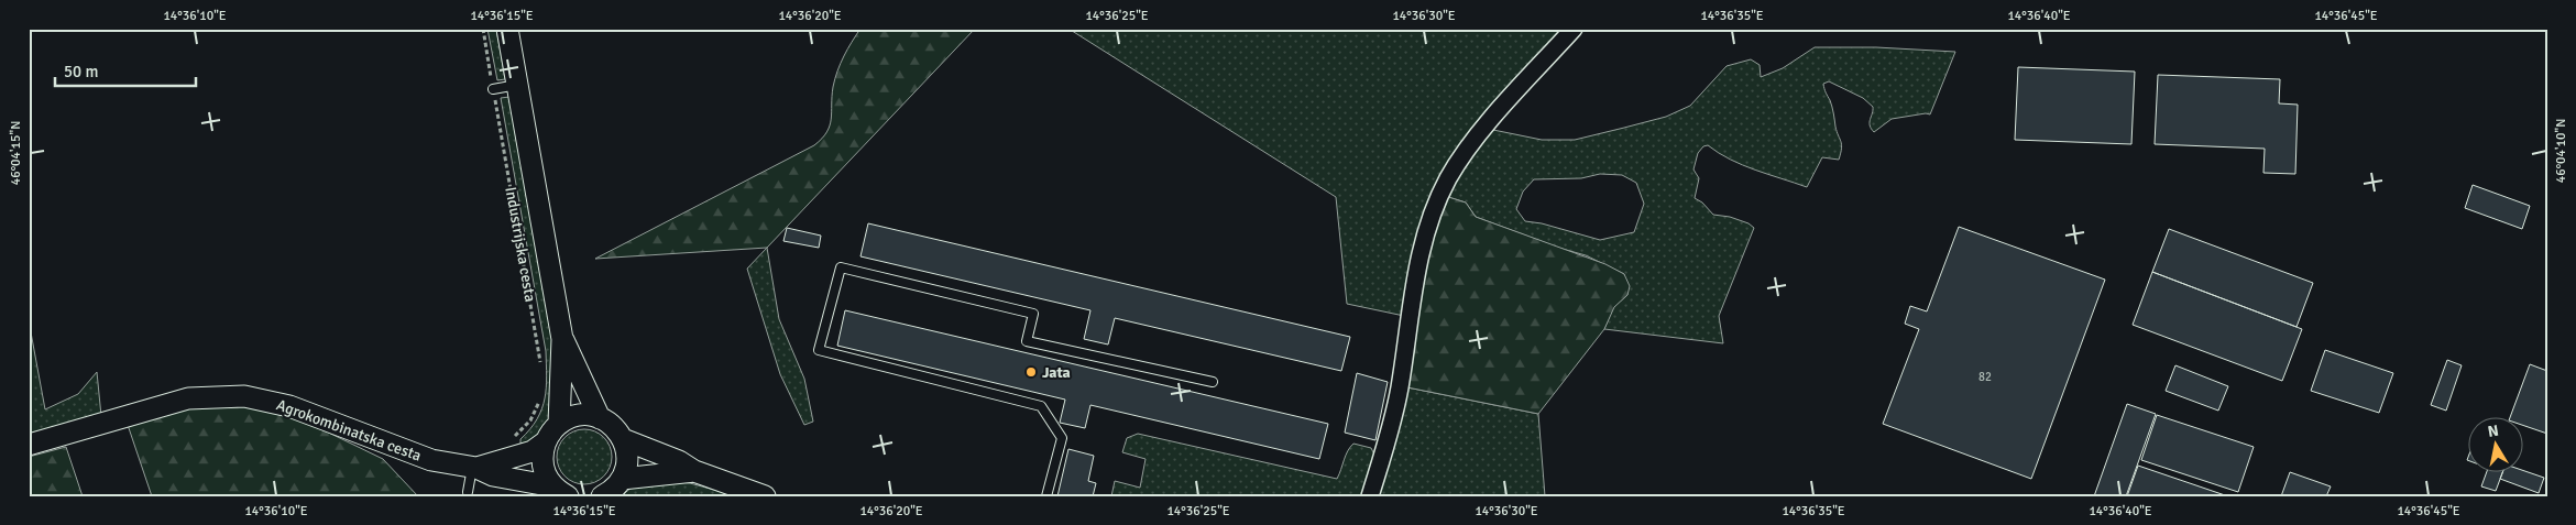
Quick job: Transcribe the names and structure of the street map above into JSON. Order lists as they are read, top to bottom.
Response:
{
  "streets": {
    "street": ["Industrijska cesta", "Agrokombinatska cesta"]
  },
  "places": ["Jata"],
  "house_numbers": ["82"],
  "scale_bar": "50 m",
  "north": "top",
  "coordinates": [
    "14°36'10\"E",
    "14°36'15\"E",
    "14°36'20\"E",
    "14°36'25\"E",
    "14°36'30\"E",
    "14°36'35\"E",
    "14°36'40\"E",
    "14°36'45\"E",
    "46°04'10\"N",
    "46°04'15\"N"
  ]
}
